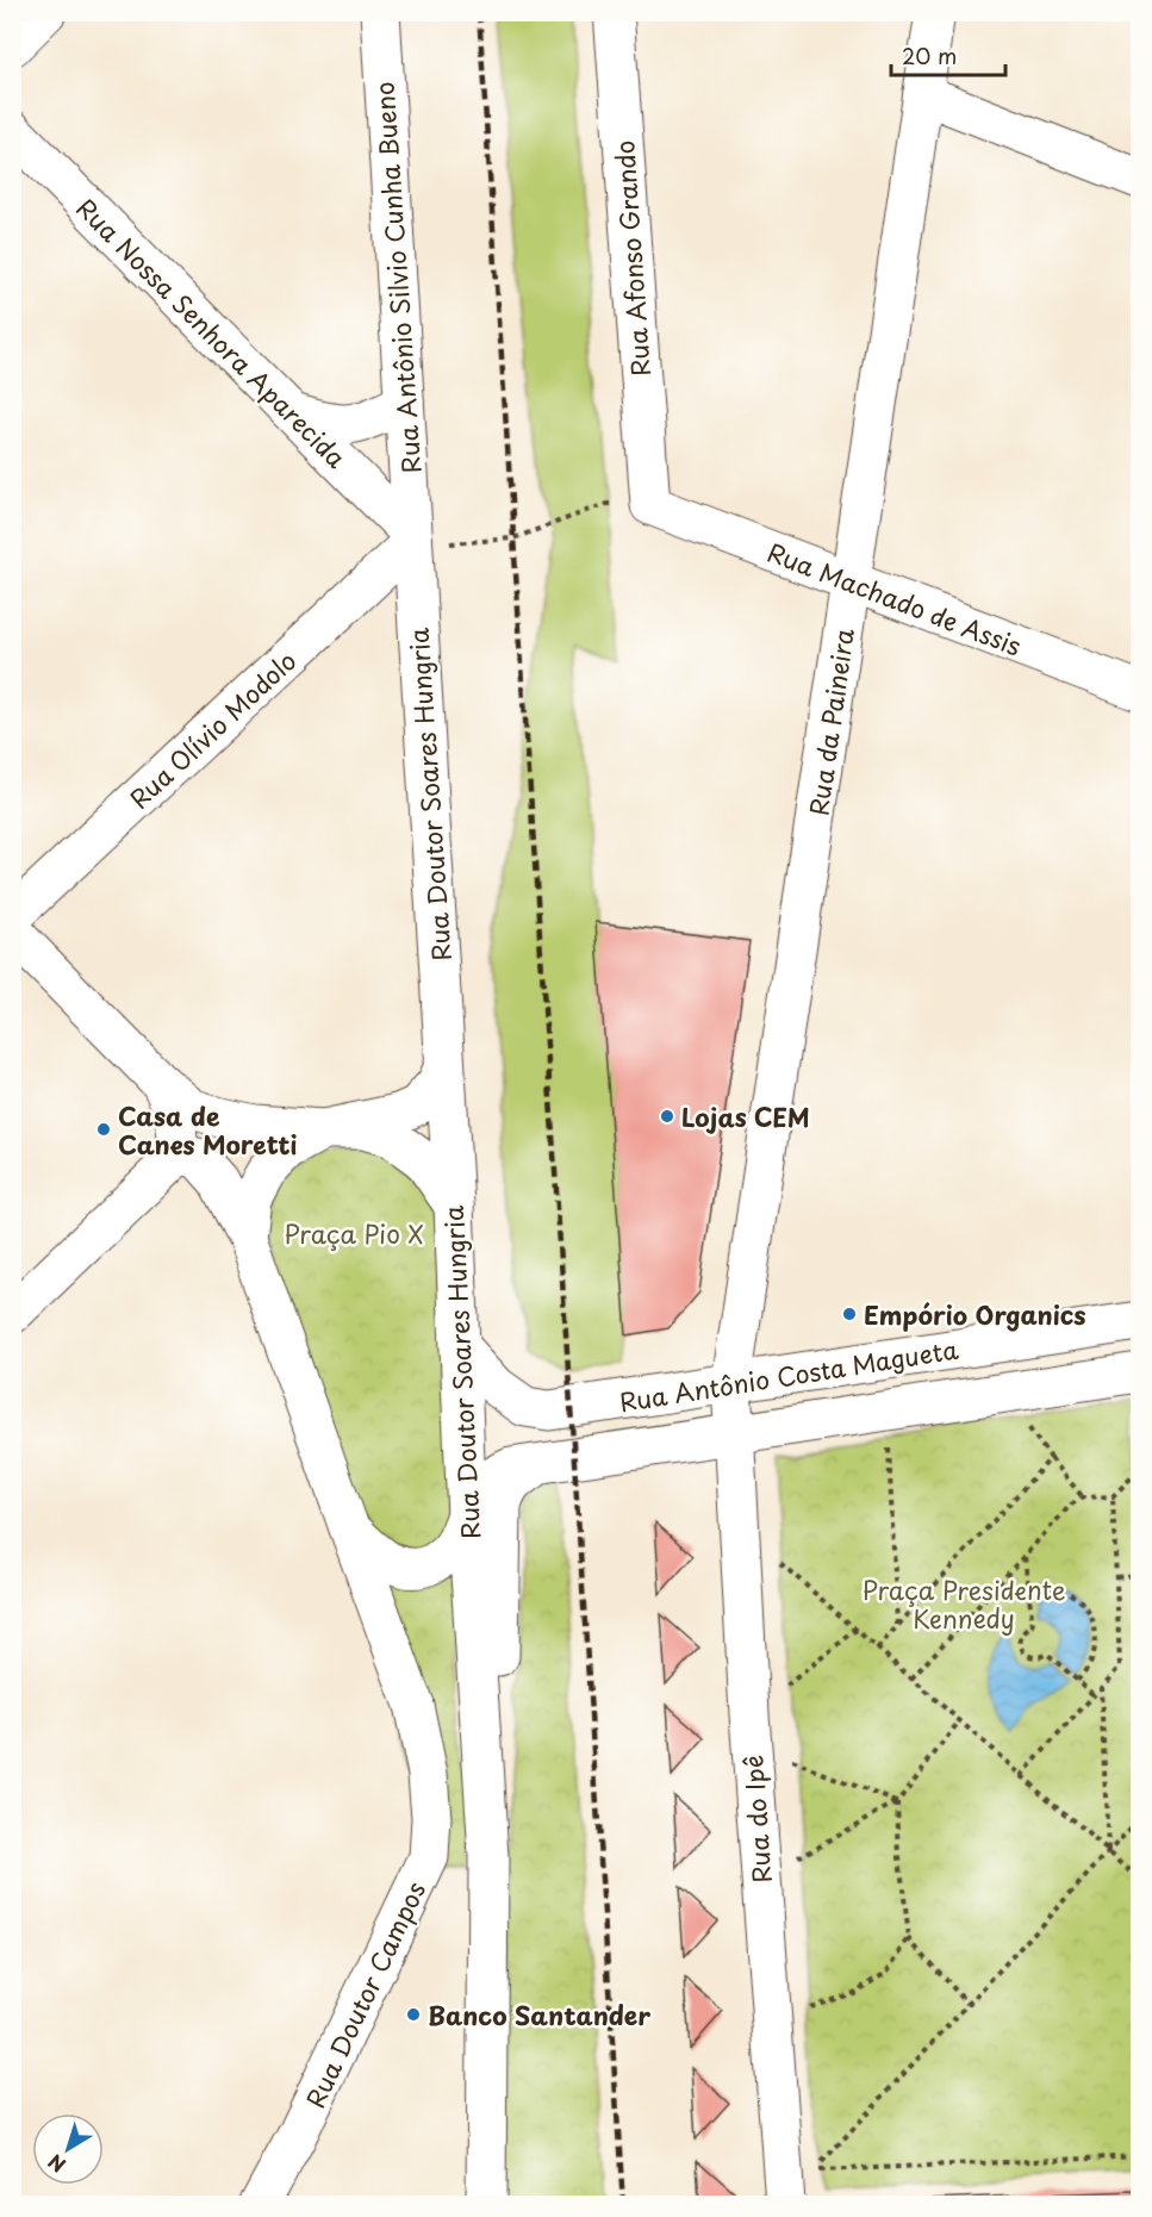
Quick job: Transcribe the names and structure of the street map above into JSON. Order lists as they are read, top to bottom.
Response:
{
  "streets": {
    "street": [
      "Rua Afonso Grando",
      "Rua Antônio Silvio Cunha Bueno",
      "Rua Nossa Senhora Aparecida",
      "Rua Machado de Assis",
      "Rua da Paineira",
      "Rua Olívio Modolo",
      "Rua Doutor Soares Hungria",
      "Rua Antônio Costa Magueta",
      "Rua do Ipê",
      "Rua Doutor Campos"
    ]
  },
  "crossings": [
    ["Rua Afonso Grando", "Rua Machado de Assis"],
    ["Rua Antônio Silvio Cunha Bueno", "Rua Nossa Senhora Aparecida"],
    ["Rua Antônio Silvio Cunha Bueno", "Rua Olívio Modolo"],
    ["Rua Antônio Silvio Cunha Bueno", "Rua Doutor Soares Hungria"],
    ["Rua Nossa Senhora Aparecida", "Rua Olívio Modolo"],
    ["Rua Nossa Senhora Aparecida", "Rua Doutor Soares Hungria"],
    ["Rua Machado de Assis", "Rua da Paineira"],
    ["Rua da Paineira", "Rua Antônio Costa Magueta"],
    ["Rua da Paineira", "Rua do Ipê"],
    ["Rua Olívio Modolo", "Rua Doutor Soares Hungria"],
    ["Rua Doutor Soares Hungria", "Rua Antônio Costa Magueta"],
    ["Rua Antônio Costa Magueta", "Rua do Ipê"],
    ["Rua Antônio Costa Magueta", "Rua Doutor Campos"]
  ],
  "parks": ["Praça Pio X", "Praça Presidente Kennedy"],
  "places": [
    "Lojas CEM",
    "Casa de Canes Moretti",
    "Empório Organics",
    "Banco Santander"
  ],
  "scale_bar": "20 m",
  "north": "bottom left"
}
